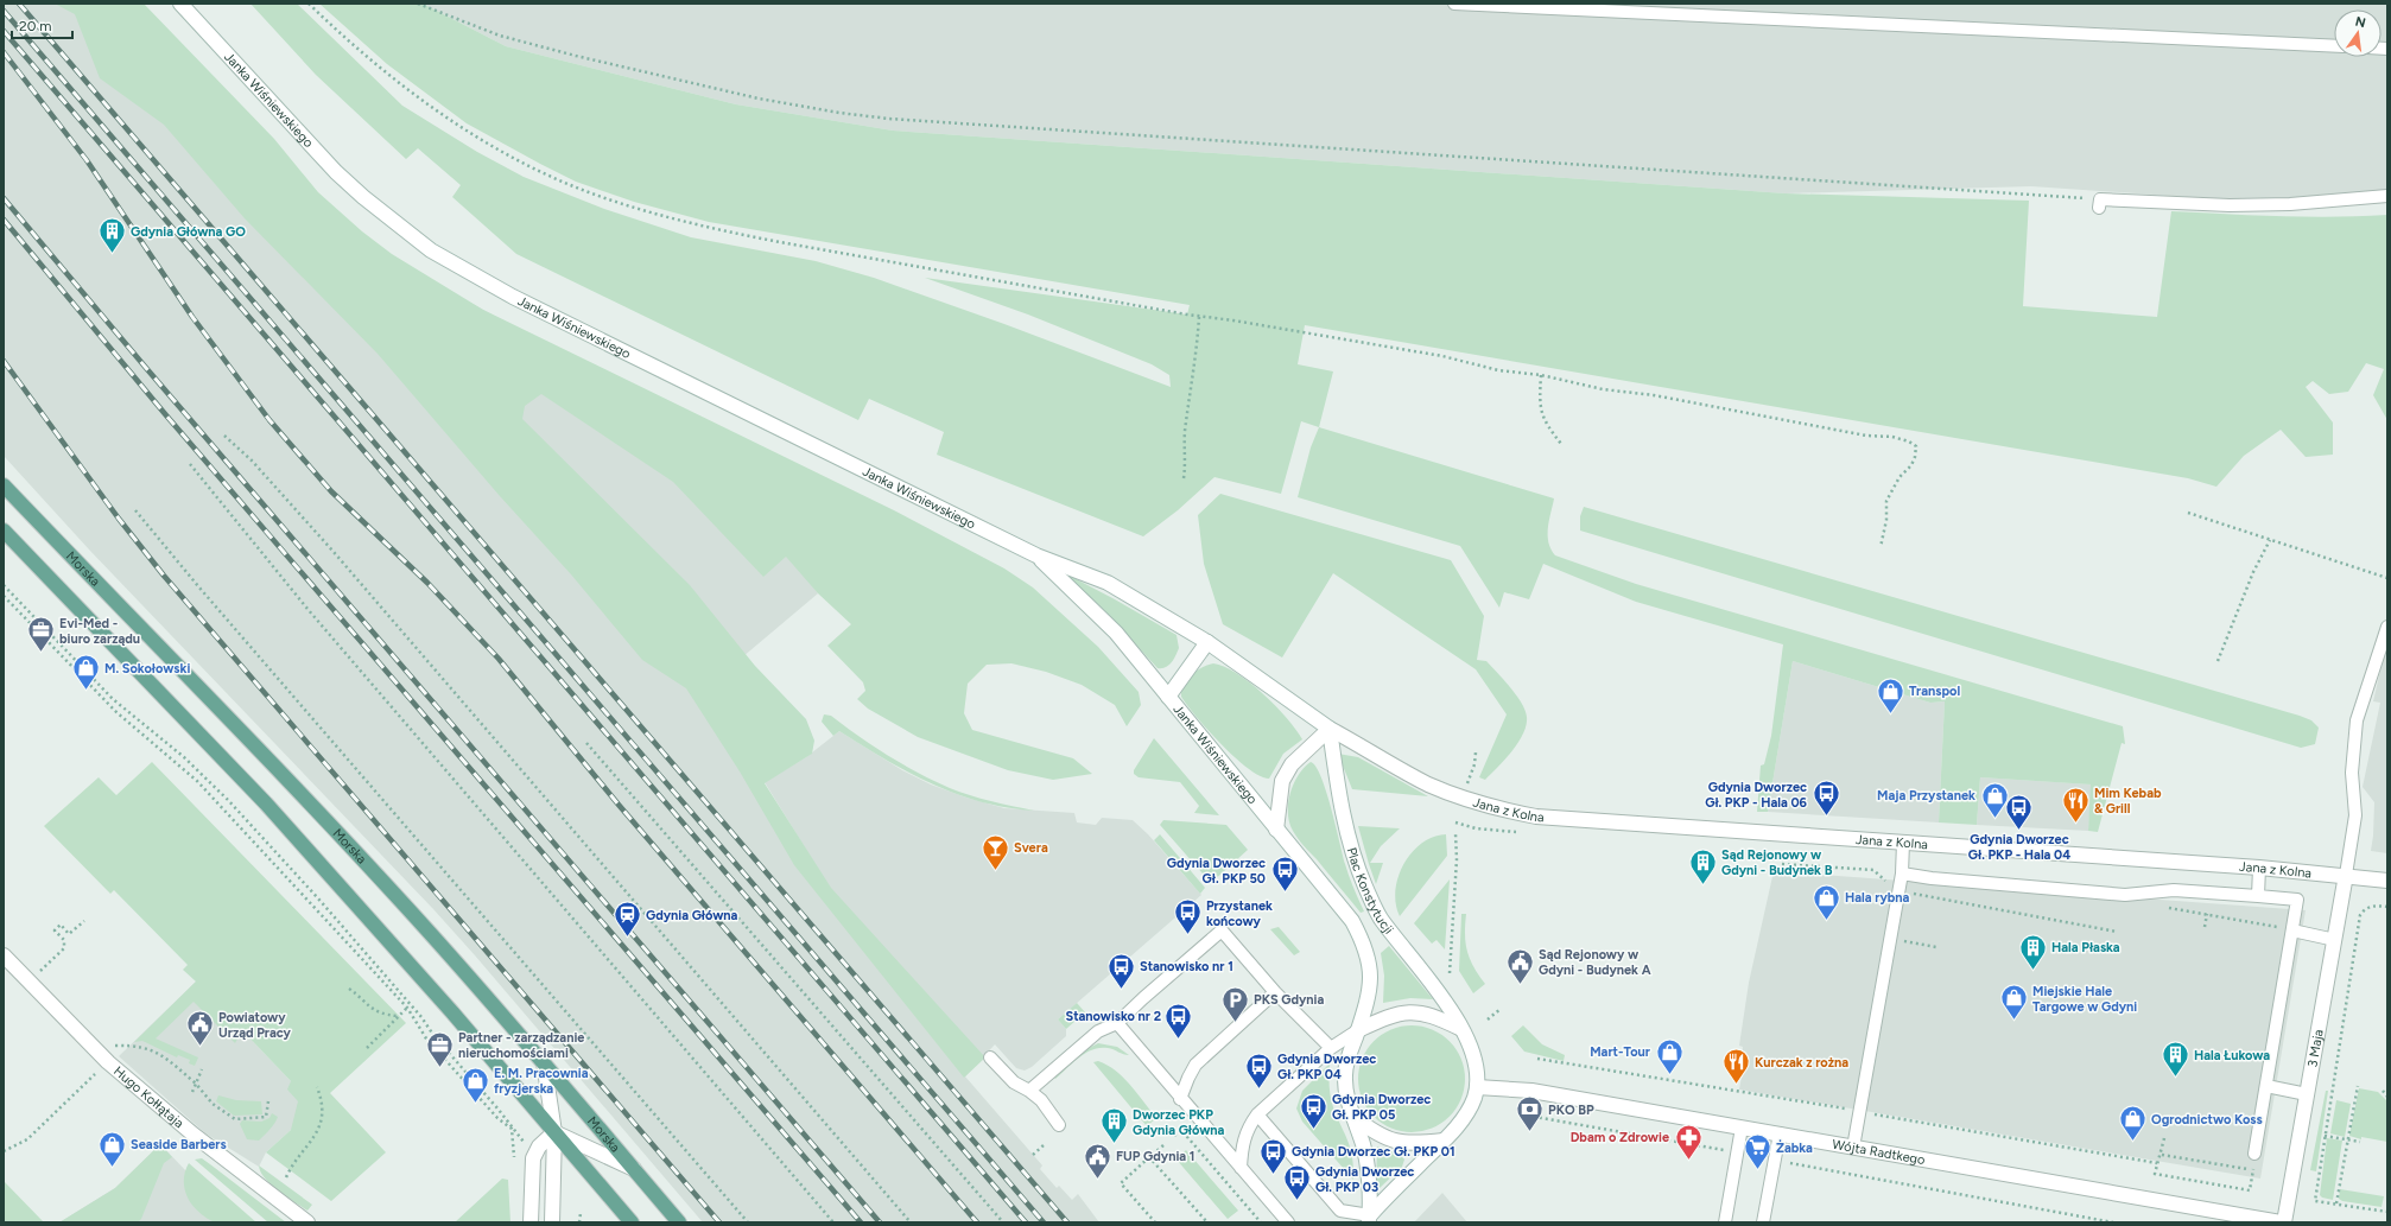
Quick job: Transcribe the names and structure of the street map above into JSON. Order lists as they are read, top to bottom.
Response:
{
  "streets": {
    "main road": ["Morska"],
    "street": [
      "Janka Wiśniewskiego",
      "Jana z Kolna",
      "Plac Konstytucji",
      "3 Maja",
      "Hugo Kołłątaja",
      "Wójta Radtkego"
    ]
  },
  "crossings": [
    ["Janka Wiśniewskiego", "Jana z Kolna"],
    ["Janka Wiśniewskiego", "Plac Konstytucji"],
    ["Jana z Kolna", "Plac Konstytucji"],
    ["Jana z Kolna", "3 Maja"],
    ["Plac Konstytucji", "Wójta Radtkego"],
    ["3 Maja", "Wójta Radtkego"]
  ],
  "places": {
    "building": [
      "Gdynia Główna GO",
      "Sąd Rejonowy w Gdyni - Budynek B",
      "Hala Płaska",
      "Hala Łukowa",
      "Dworzec PKP Gdynia Główna"
    ],
    "office": ["Evi-Med - biuro zarządu", "Partner - zarządzanie nieruchomościami"],
    "shop": [
      "M. Sokołowski",
      "Transpol",
      "Maja Przystanek",
      "Hala rybna",
      "Miejskie Hale Targowe w Gdyni",
      "Mart-Tour",
      "E. M. Pracownia fryzjerska",
      "Ogrodnictwo Koss",
      "Seaside Barbers"
    ],
    "bus stop": [
      "Gdynia Dworzec Gł. PKP - Hala 06",
      "Gdynia Dworzec Gł. PKP - Hala 04",
      "Gdynia Dworzec Gł. PKP 50",
      "Przystanek końcowy",
      "Stanowisko nr 1",
      "Stanowisko nr 2",
      "Gdynia Dworzec Gł. PKP 04",
      "Gdynia Dworzec Gł. PKP 05",
      "Gdynia Dworzec Gł. PKP 01",
      "Gdynia Dworzec Gł. PKP 03"
    ],
    "restaurant": ["Mim Kebab & Grill", "Kurczak z rożna"],
    "bar": ["Svera"],
    "station": ["Gdynia Główna"],
    "public building": ["Sąd Rejonowy w Gdyni - Budynek A", "Powiatowy Urząd Pracy", "FUP Gdynia 1"],
    "parking": ["PKS Gdynia"],
    "bank": ["PKO BP"],
    "pharmacy": ["Dbam o Zdrowie"],
    "supermarket": ["Żabka"]
  },
  "scale_bar": "20 m",
  "north": "top"
}
